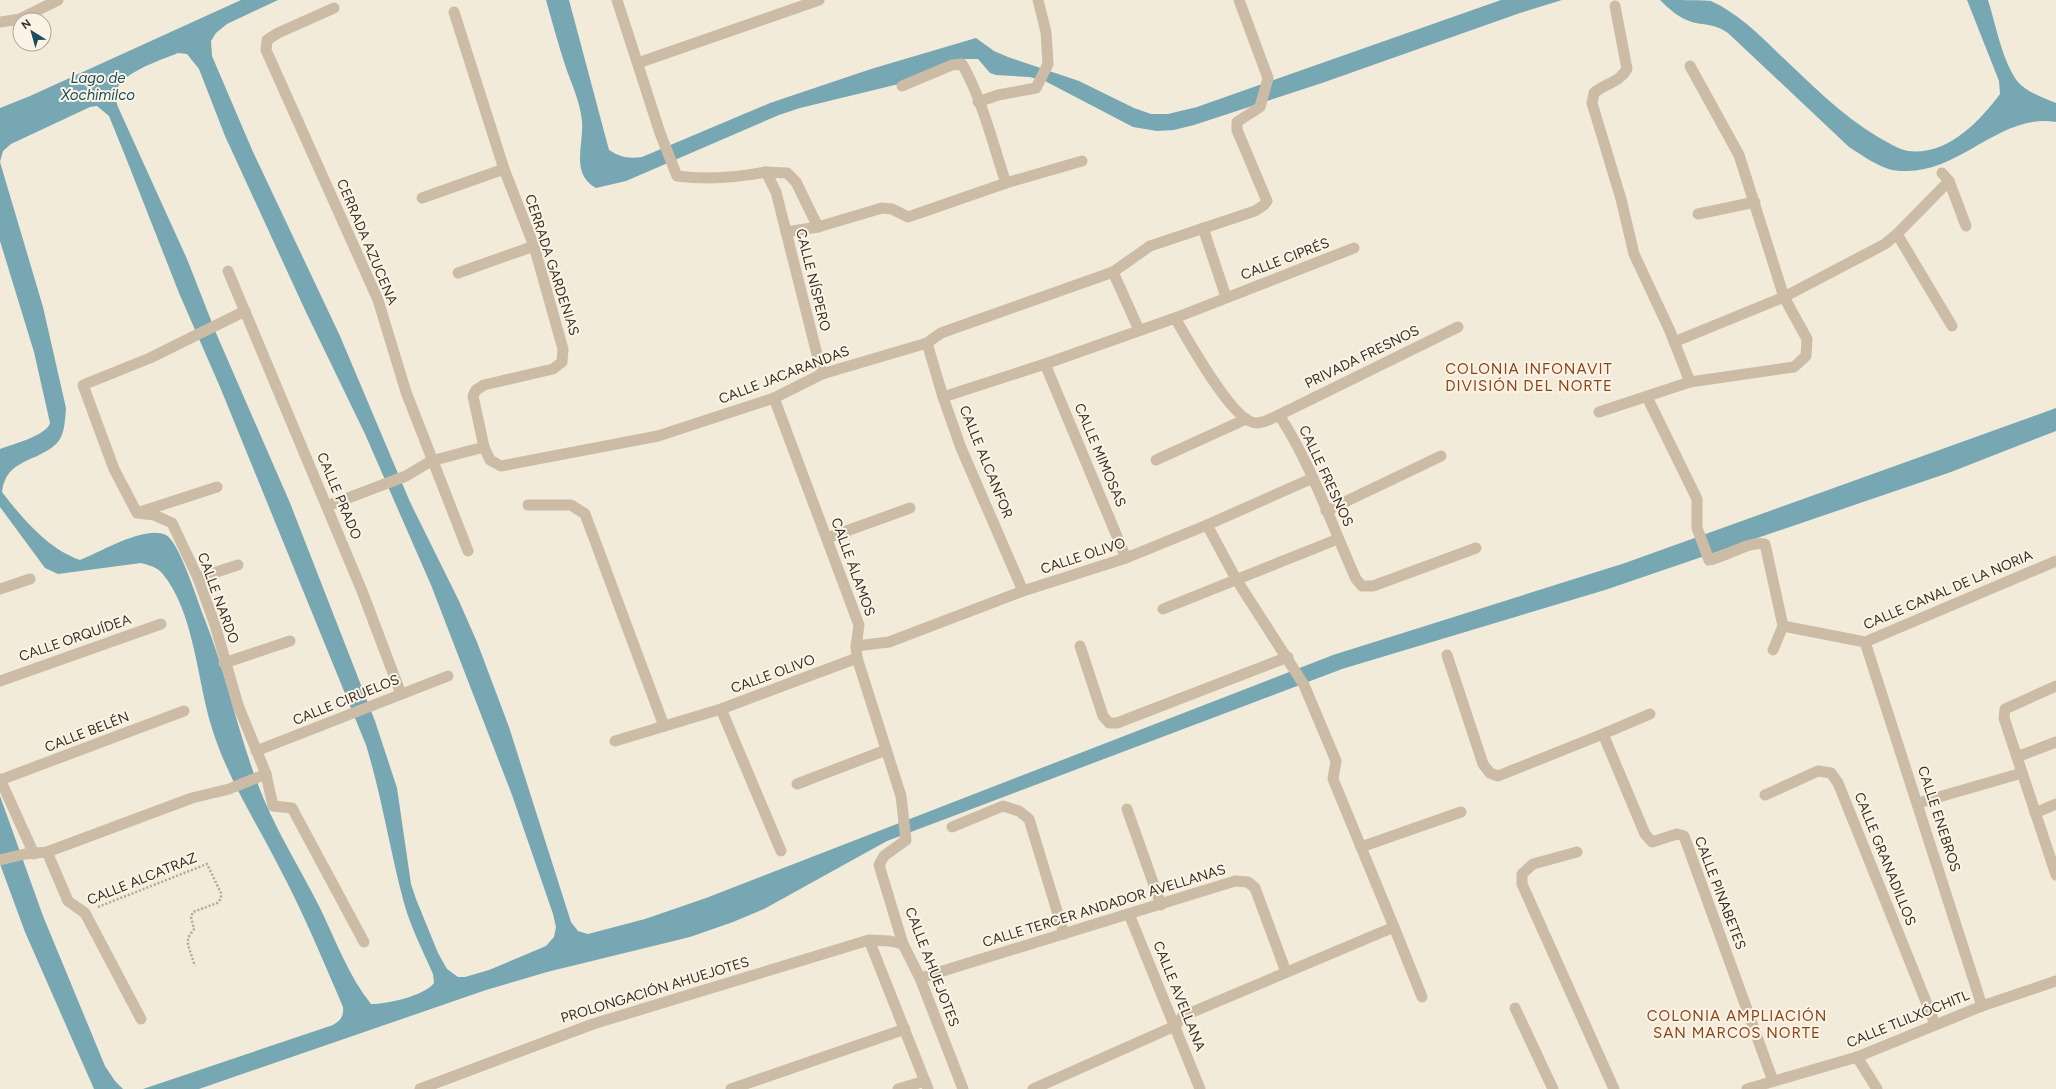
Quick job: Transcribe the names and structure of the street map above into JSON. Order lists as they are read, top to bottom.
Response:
{
  "streets": {
    "street": [
      "CERRADA AZUCENA",
      "CALLE CIPRÉS",
      "CERRADA GARDENIAS",
      "CALLE NÍSPERO",
      "PRIVADA FRESNOS",
      "CALLE JACARANDAS",
      "CALLE MIMOSAS",
      "CALLE ALCANFOR",
      "CALLE FRESNOS",
      "CALLE PRADO",
      "CALLE OLIVO",
      "CALLE ÁLAMOS",
      "CALLE CANAL DE LA NORIA",
      "CALLE NARDO",
      "CALLE ORQUÍDEA",
      "CALLE CIRUELOS",
      "CALLE BELÉN",
      "CALLE ENEBROS",
      "CALLE GRANADILLOS",
      "CALLE PINABETES",
      "CALLE TERCER ANDADOR AVELLANAS",
      "CALLE AHUEJOTES",
      "PROLONGACIÓN AHUEJOTES",
      "CALLE AVELLANA",
      "CALLE TLILXÓCHITL"
    ],
    "path": ["CALLE ALCATRAZ"]
  },
  "crossings": [
    ["CERRADA GARDENIAS", "CALLE JACARANDAS"],
    ["CALLE NÍSPERO", "CALLE JACARANDAS"],
    ["PRIVADA FRESNOS", "CALLE FRESNOS"],
    ["CALLE JACARANDAS", "CALLE ALCANFOR"],
    ["CALLE JACARANDAS", "CALLE ÁLAMOS"],
    ["CALLE MIMOSAS", "CALLE OLIVO"],
    ["CALLE ALCANFOR", "CALLE OLIVO"],
    ["CALLE FRESNOS", "CALLE OLIVO"],
    ["CALLE PRADO", "CALLE CIRUELOS"],
    ["CALLE OLIVO", "CALLE ÁLAMOS"],
    ["CALLE ÁLAMOS", "CALLE AHUEJOTES"],
    ["CALLE CANAL DE LA NORIA", "CALLE ENEBROS"],
    ["CALLE NARDO", "CALLE CIRUELOS"],
    ["CALLE ENEBROS", "CALLE TLILXÓCHITL"],
    ["CALLE GRANADILLOS", "CALLE TLILXÓCHITL"],
    ["CALLE PINABETES", "CALLE TLILXÓCHITL"],
    ["CALLE TERCER ANDADOR AVELLANAS", "CALLE AHUEJOTES"],
    ["CALLE TERCER ANDADOR AVELLANAS", "CALLE AVELLANA"],
    ["CALLE AHUEJOTES", "PROLONGACIÓN AHUEJOTES"]
  ],
  "districts": ["COLONIA INFONAVIT DIVISIÓN DEL NORTE", "COLONIA AMPLIACIÓN SAN MARCOS NORTE"],
  "water": ["Lago de Xochimilco"],
  "north": "top left"
}
